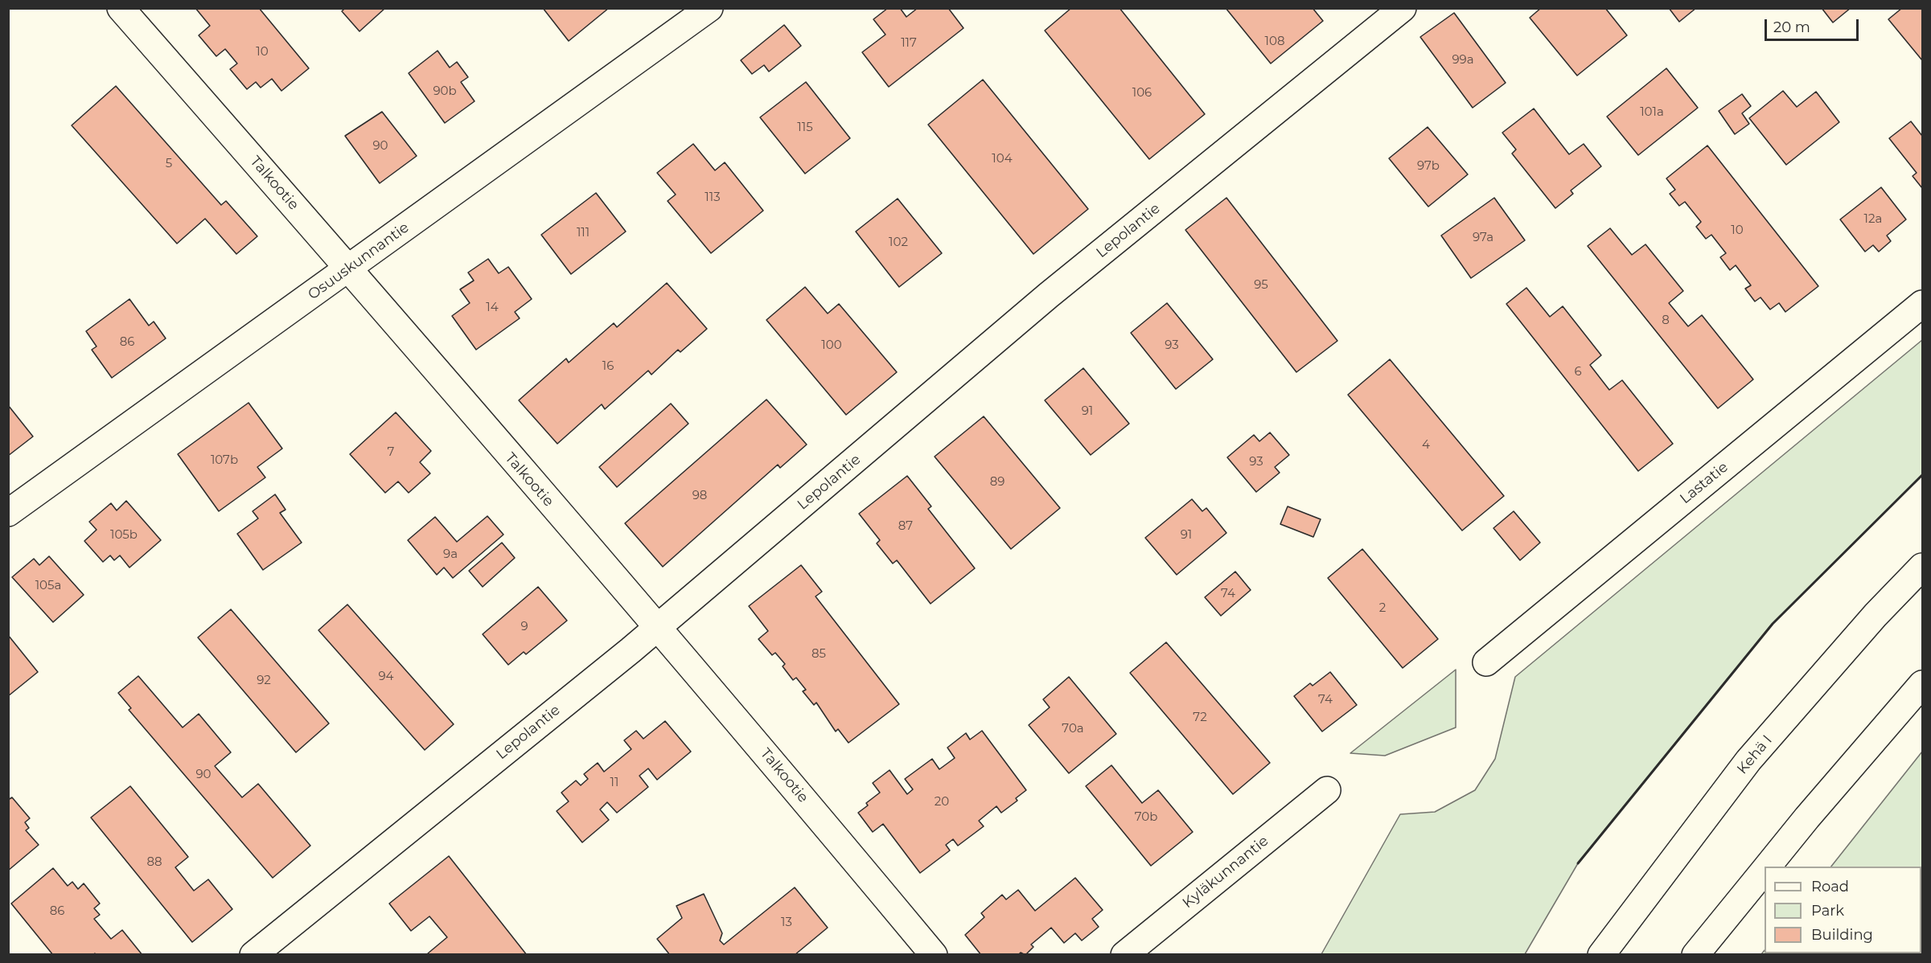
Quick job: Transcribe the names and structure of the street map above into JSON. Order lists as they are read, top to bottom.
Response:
{
  "streets": {
    "main road": [
      "Talkootie",
      "Lepolantie",
      "Osuuskunnantie",
      "Lastatie",
      "Kehä I",
      "Kyläkunnantie"
    ]
  },
  "crossings": [
    ["Talkootie", "Lepolantie"],
    ["Talkootie", "Osuuskunnantie"]
  ],
  "house_numbers": [
    "108",
    "117",
    "10",
    "99a",
    "90b",
    "106",
    "101a",
    "115",
    "90",
    "104",
    "5",
    "97b",
    "113",
    "12a",
    "10",
    "111",
    "97a",
    "102",
    "95",
    "14",
    "8",
    "86",
    "100",
    "93",
    "16",
    "6",
    "91",
    "4",
    "7",
    "107b",
    "93",
    "89",
    "98",
    "87",
    "105b",
    "91",
    "9a",
    "105a",
    "74",
    "2",
    "9",
    "85",
    "94",
    "92",
    "74",
    "72",
    "70a",
    "90",
    "11",
    "20",
    "70b",
    "88",
    "86",
    "13"
  ],
  "legend": ["Road", "Park", "Building"],
  "scale_bar": "20 m"
}
